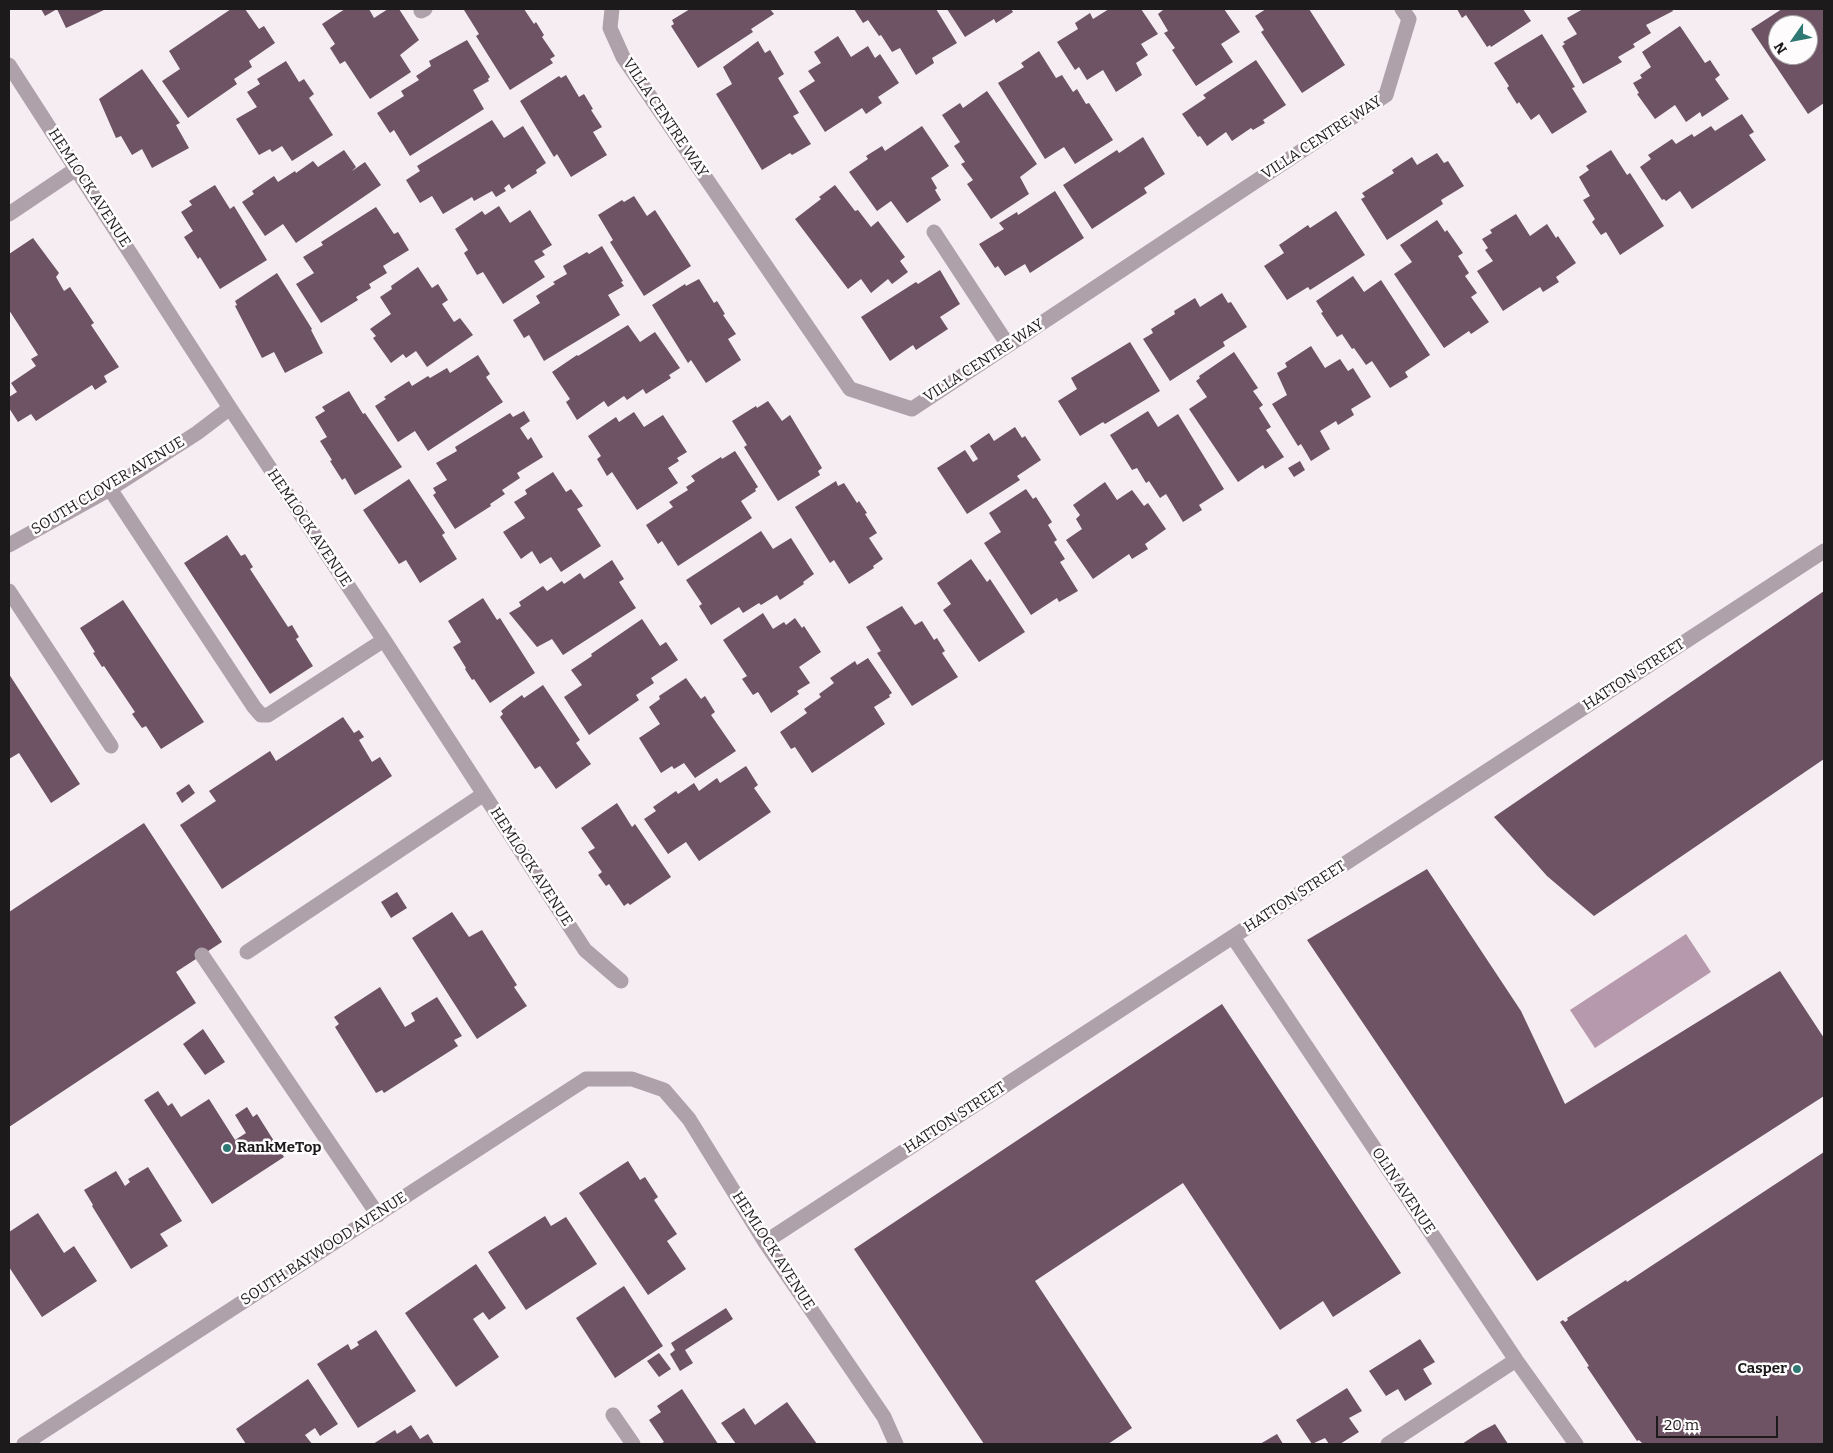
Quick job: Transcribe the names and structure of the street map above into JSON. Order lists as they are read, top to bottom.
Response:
{
  "streets": {
    "street": [
      "VILLA CENTRE WAY",
      "HEMLOCK AVENUE",
      "SOUTH CLOVER AVENUE",
      "HATTON STREET",
      "OLIN AVENUE",
      "SOUTH BAYWOOD AVENUE"
    ]
  },
  "crossings": [
    ["HEMLOCK AVENUE", "SOUTH CLOVER AVENUE"],
    ["HEMLOCK AVENUE", "HATTON STREET"],
    ["HEMLOCK AVENUE", "SOUTH BAYWOOD AVENUE"],
    ["HATTON STREET", "OLIN AVENUE"]
  ],
  "places": ["RankMeTop", "Casper"],
  "scale_bar": "20 m",
  "north": "bottom left"
}
